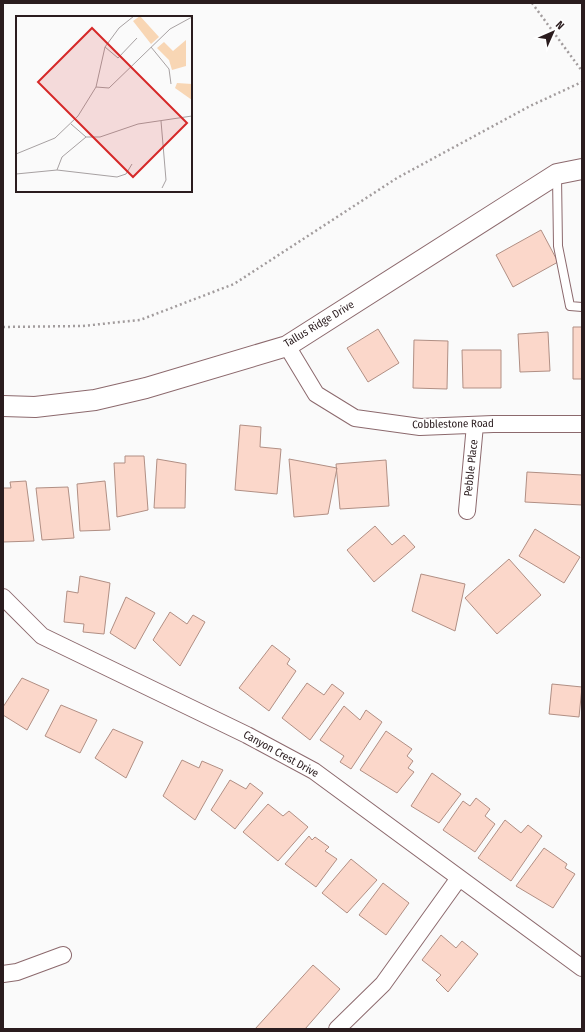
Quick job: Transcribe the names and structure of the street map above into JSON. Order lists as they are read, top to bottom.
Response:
{
  "streets": {
    "street": [
      "Tallus Ridge Drive",
      "Cobblestone Road",
      "Pebble Place",
      "Canyon Crest Drive"
    ]
  },
  "crossings": [
    ["Tallus Ridge Drive", "Cobblestone Road"],
    ["Cobblestone Road", "Pebble Place"]
  ],
  "north": "top right"
}
